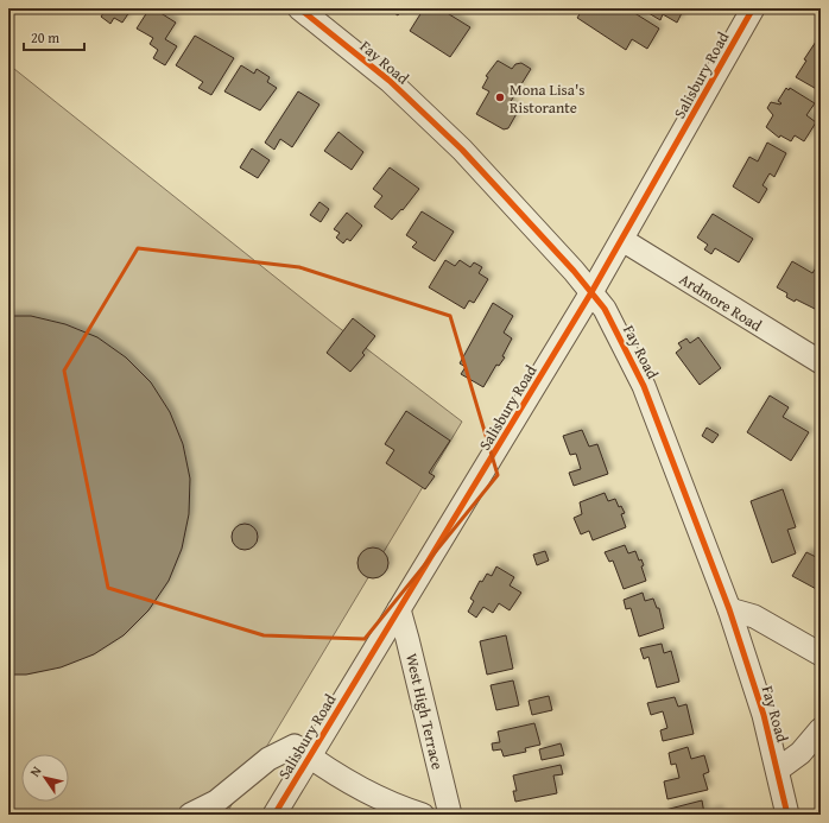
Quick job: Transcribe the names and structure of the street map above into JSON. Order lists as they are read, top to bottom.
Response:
{
  "streets": {
    "street": [
      "Fay Road",
      "Salisbury Road",
      "Ardmore Road",
      "West High Terrace"
    ]
  },
  "crossings": [
    ["Fay Road", "Salisbury Road"],
    ["Salisbury Road", "Ardmore Road"],
    ["Salisbury Road", "West High Terrace"]
  ],
  "places": ["Mona Lisa's Ristorante"],
  "scale_bar": "20 m",
  "north": "top left"
}
